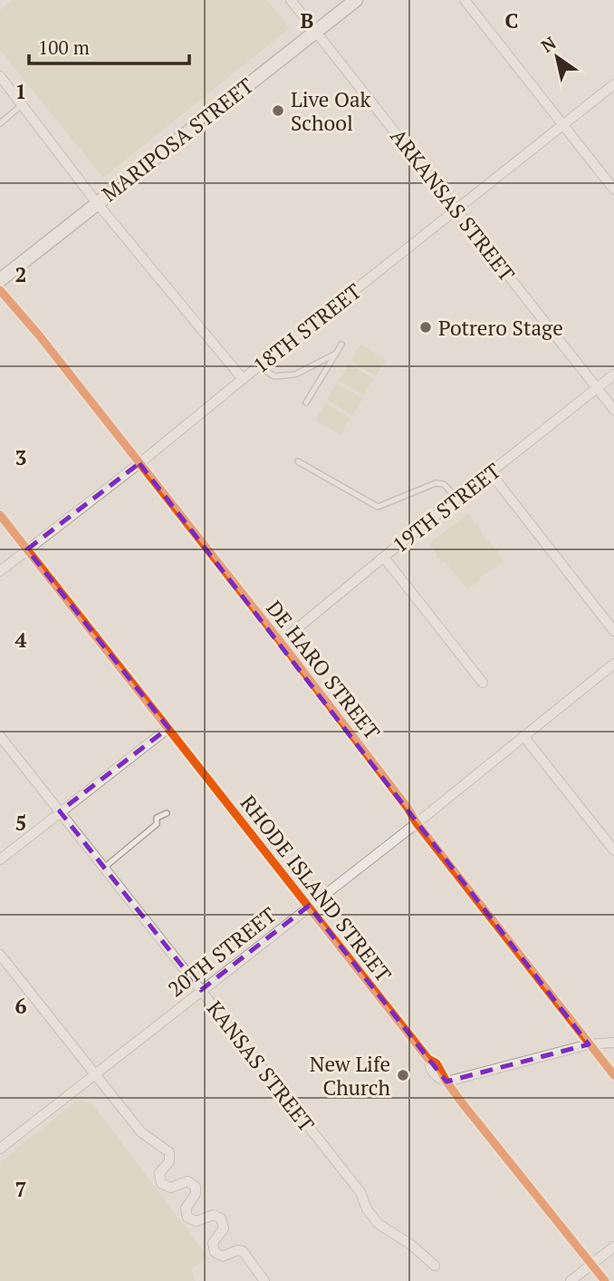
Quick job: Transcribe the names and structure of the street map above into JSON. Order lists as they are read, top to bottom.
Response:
{
  "streets": {
    "street": [
      "MARIPOSA STREET",
      "ARKANSAS STREET",
      "18TH STREET",
      "19TH STREET",
      "DE HARO STREET",
      "RHODE ISLAND STREET",
      "20TH STREET",
      "KANSAS STREET"
    ]
  },
  "crossings": [
    ["MARIPOSA STREET", "ARKANSAS STREET"],
    ["ARKANSAS STREET", "18TH STREET"],
    ["ARKANSAS STREET", "19TH STREET"],
    ["18TH STREET", "DE HARO STREET"],
    ["18TH STREET", "RHODE ISLAND STREET"],
    ["19TH STREET", "DE HARO STREET"],
    ["DE HARO STREET", "20TH STREET"],
    ["RHODE ISLAND STREET", "20TH STREET"],
    ["20TH STREET", "KANSAS STREET"]
  ],
  "places": ["Live Oak School", "Potrero Stage", "New Life Church"],
  "scale_bar": "100 m",
  "north": "top left",
  "grid": {
    "columns": ["B", "C"],
    "rows": [
      "1",
      "2",
      "3",
      "4",
      "5",
      "6",
      "7"
    ]
  }
}
